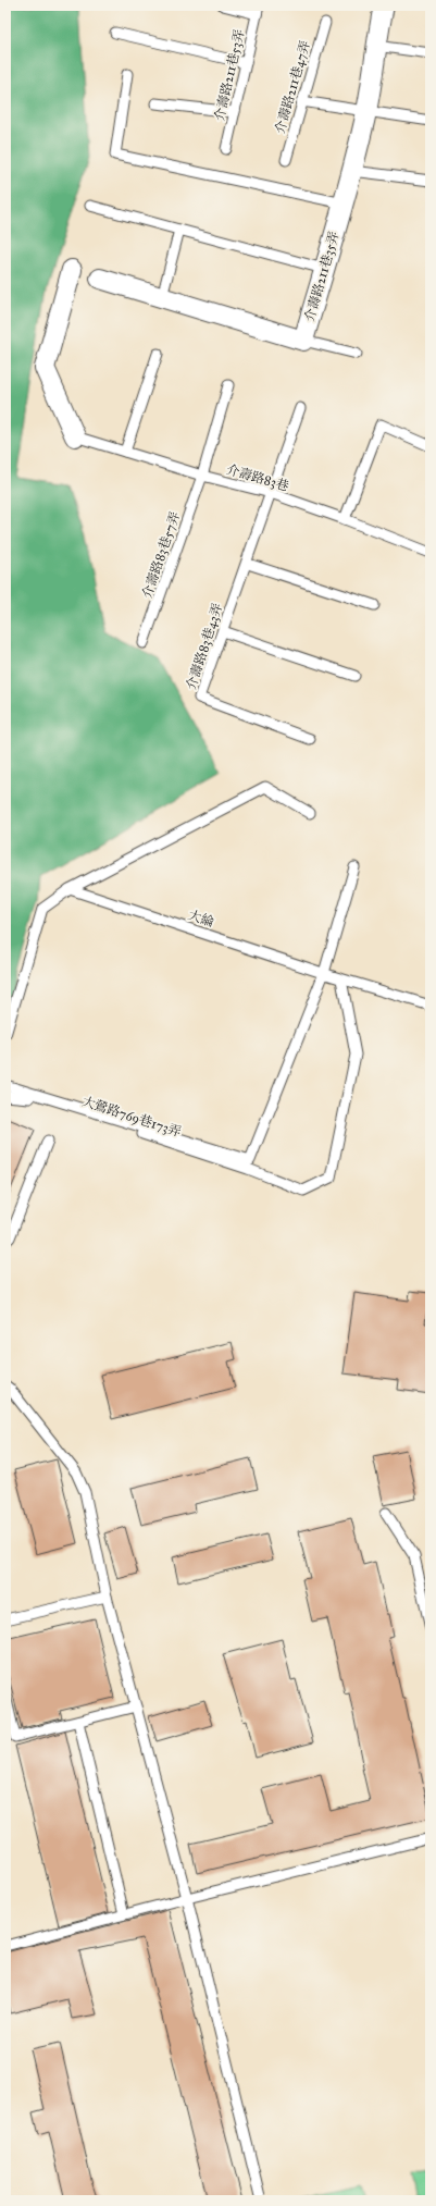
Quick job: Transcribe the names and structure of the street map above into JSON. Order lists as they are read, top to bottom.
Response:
{
  "streets": {
    "street": ["介壽路211巷35弄"],
    "lane": [
      "介壽路211巷53弄",
      "介壽路211巷47弄",
      "介壽路83巷",
      "介壽路83巷57弄",
      "介壽路83巷43弄",
      "大綸",
      "大鶯路769巷173弄"
    ]
  },
  "crossings": [
    ["介壽路83巷", "介壽路83巷57弄"],
    ["介壽路83巷", "介壽路83巷43弄"],
    ["大綸", "大鶯路769巷173弄"]
  ]
}
